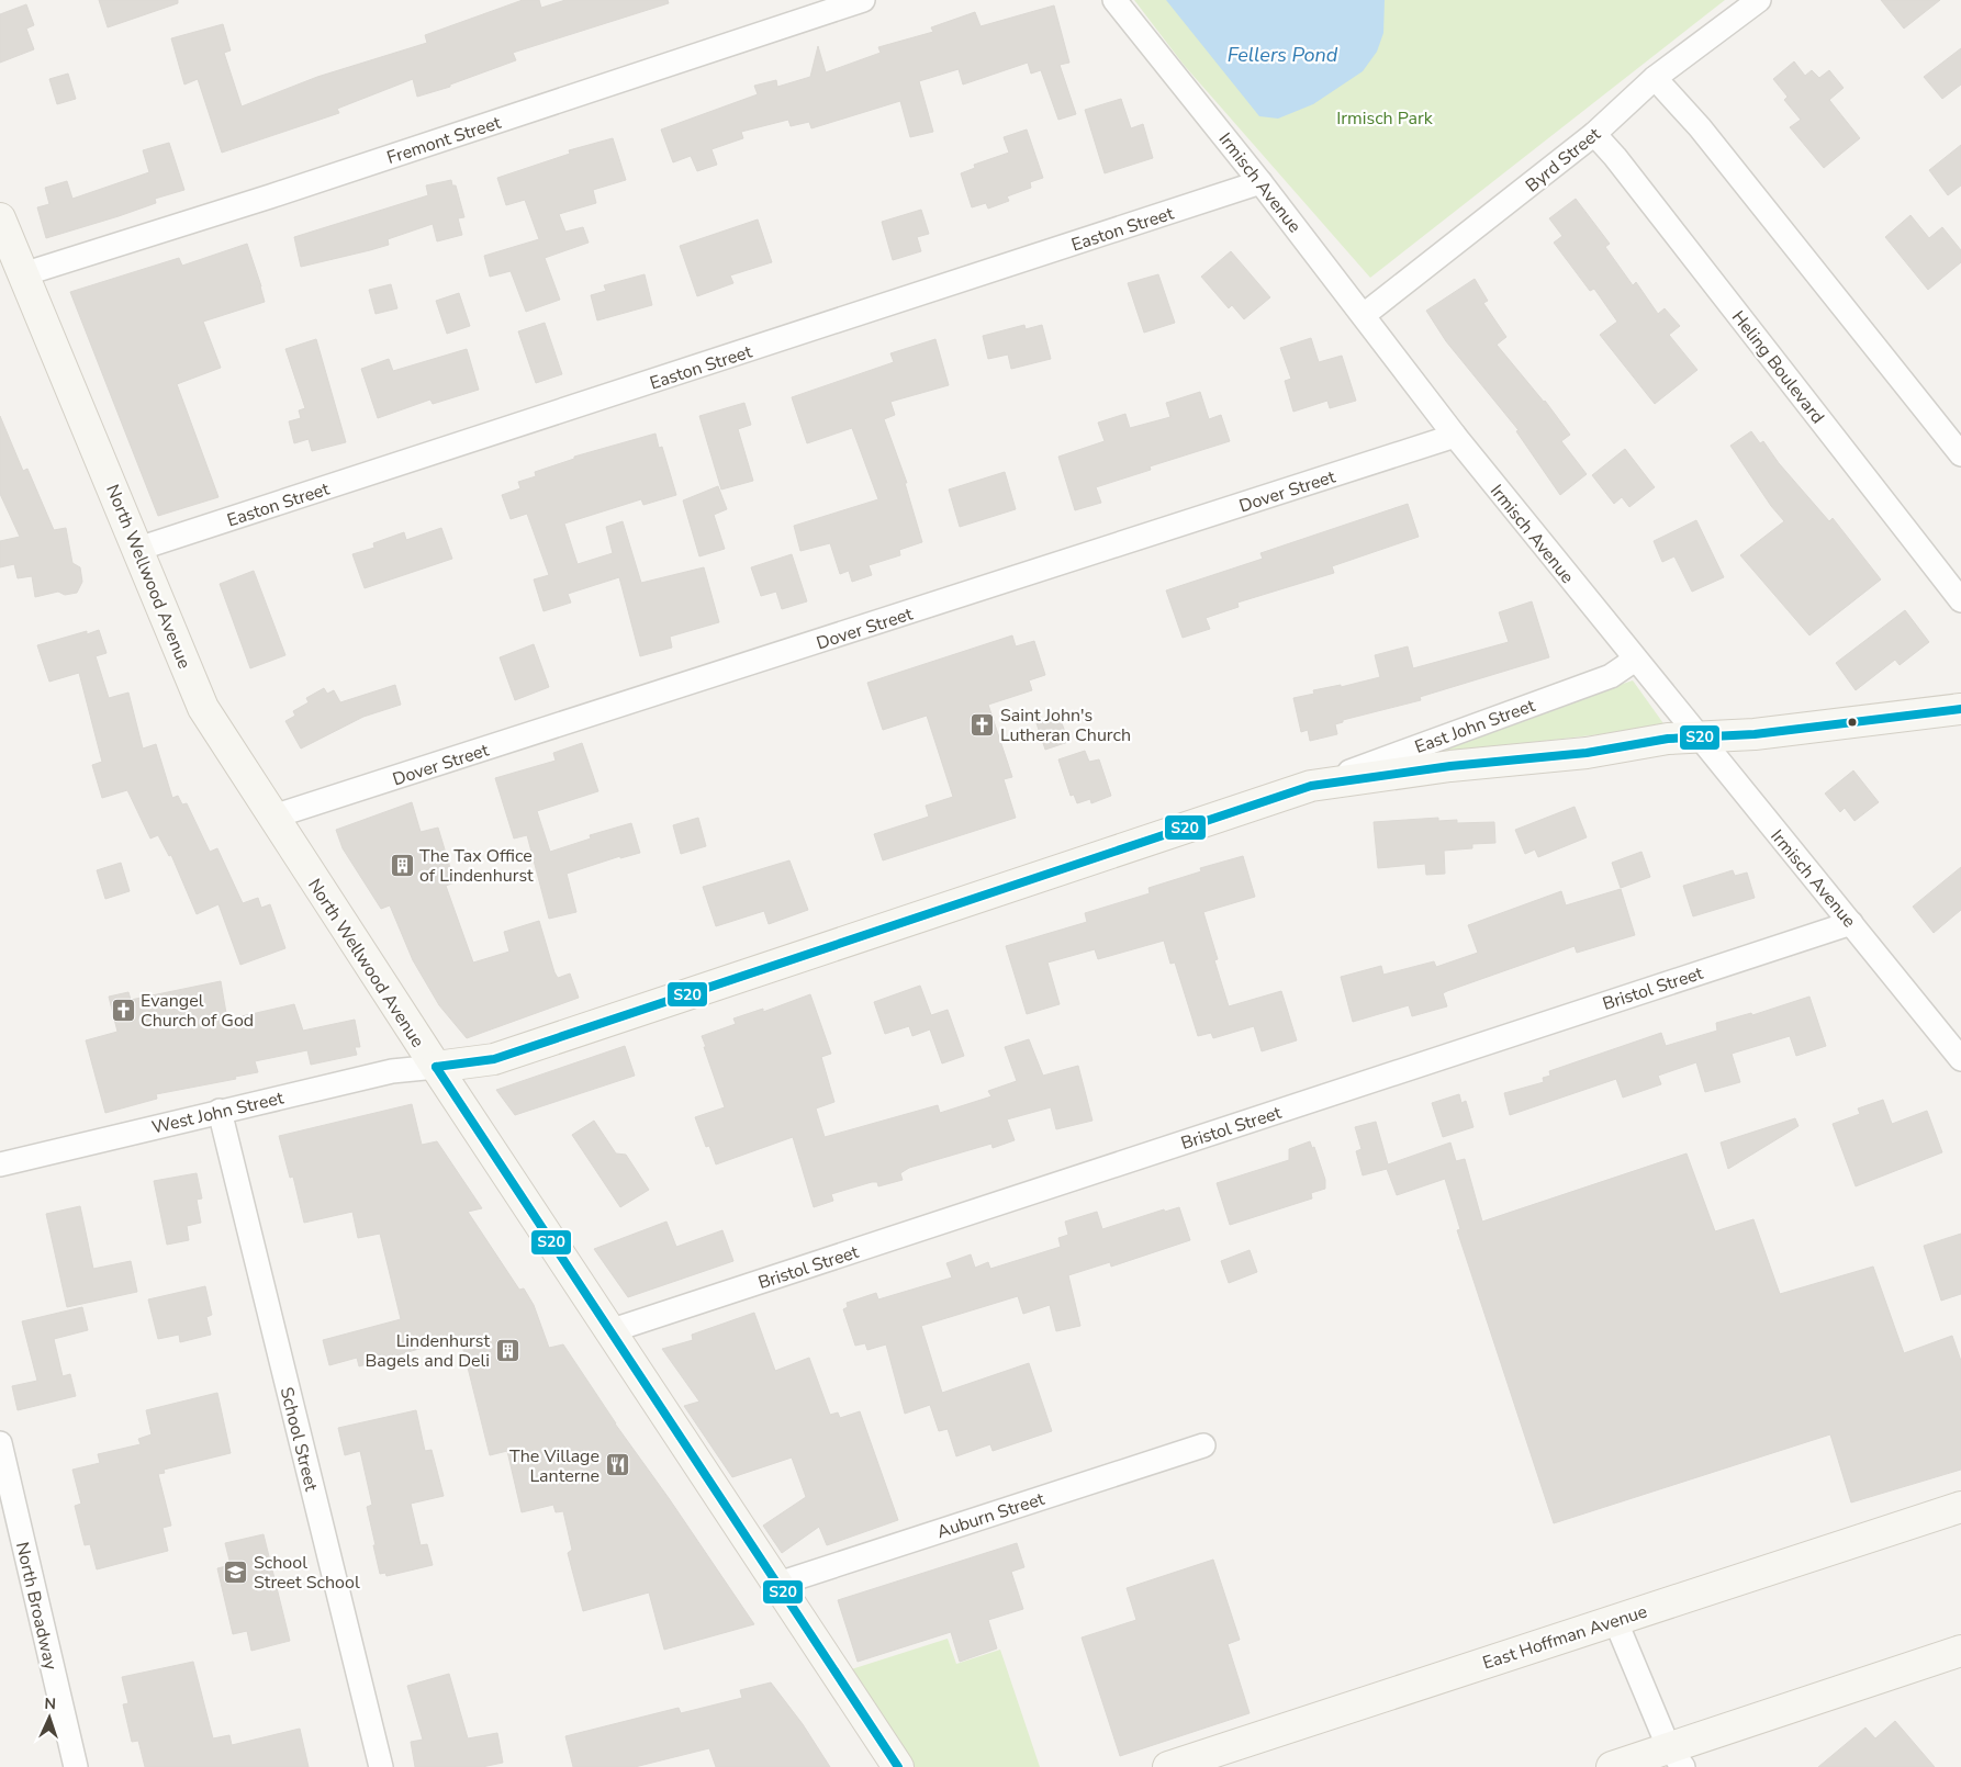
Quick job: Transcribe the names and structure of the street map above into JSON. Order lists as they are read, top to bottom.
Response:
{
  "streets": {
    "street": [
      "Fremont Street",
      "Byrd Street",
      "Irmisch Avenue",
      "Easton Street",
      "Heling Boulevard",
      "Dover Street",
      "North Wellwood Avenue",
      "East John Street",
      "Bristol Street",
      "West John Street",
      "School Street",
      "Auburn Street",
      "North Broadway",
      "East Hoffman Avenue"
    ]
  },
  "crossings": [
    ["Fremont Street", "North Wellwood Avenue"],
    ["Byrd Street", "Irmisch Avenue"],
    ["Byrd Street", "Heling Boulevard"],
    ["Irmisch Avenue", "Easton Street"],
    ["Irmisch Avenue", "Dover Street"],
    ["Irmisch Avenue", "East John Street"],
    ["Irmisch Avenue", "Bristol Street"],
    ["Easton Street", "North Wellwood Avenue"],
    ["Dover Street", "North Wellwood Avenue"],
    ["North Wellwood Avenue", "East John Street"],
    ["North Wellwood Avenue", "Bristol Street"],
    ["North Wellwood Avenue", "West John Street"],
    ["North Wellwood Avenue", "Auburn Street"],
    ["East John Street", "West John Street"],
    ["West John Street", "School Street"]
  ],
  "water": ["Fellers Pond"],
  "parks": ["Irmisch Park"],
  "places": {
    "church": ["Saint John's Lutheran Church", "Evangel Church of God"],
    "building": ["The Tax Office of Lindenhurst", "Lindenhurst Bagels and Deli"],
    "restaurant": ["The Village Lanterne"],
    "school or university": ["School Street School"]
  },
  "lines": ["transit line S20"],
  "north": "top"
}
